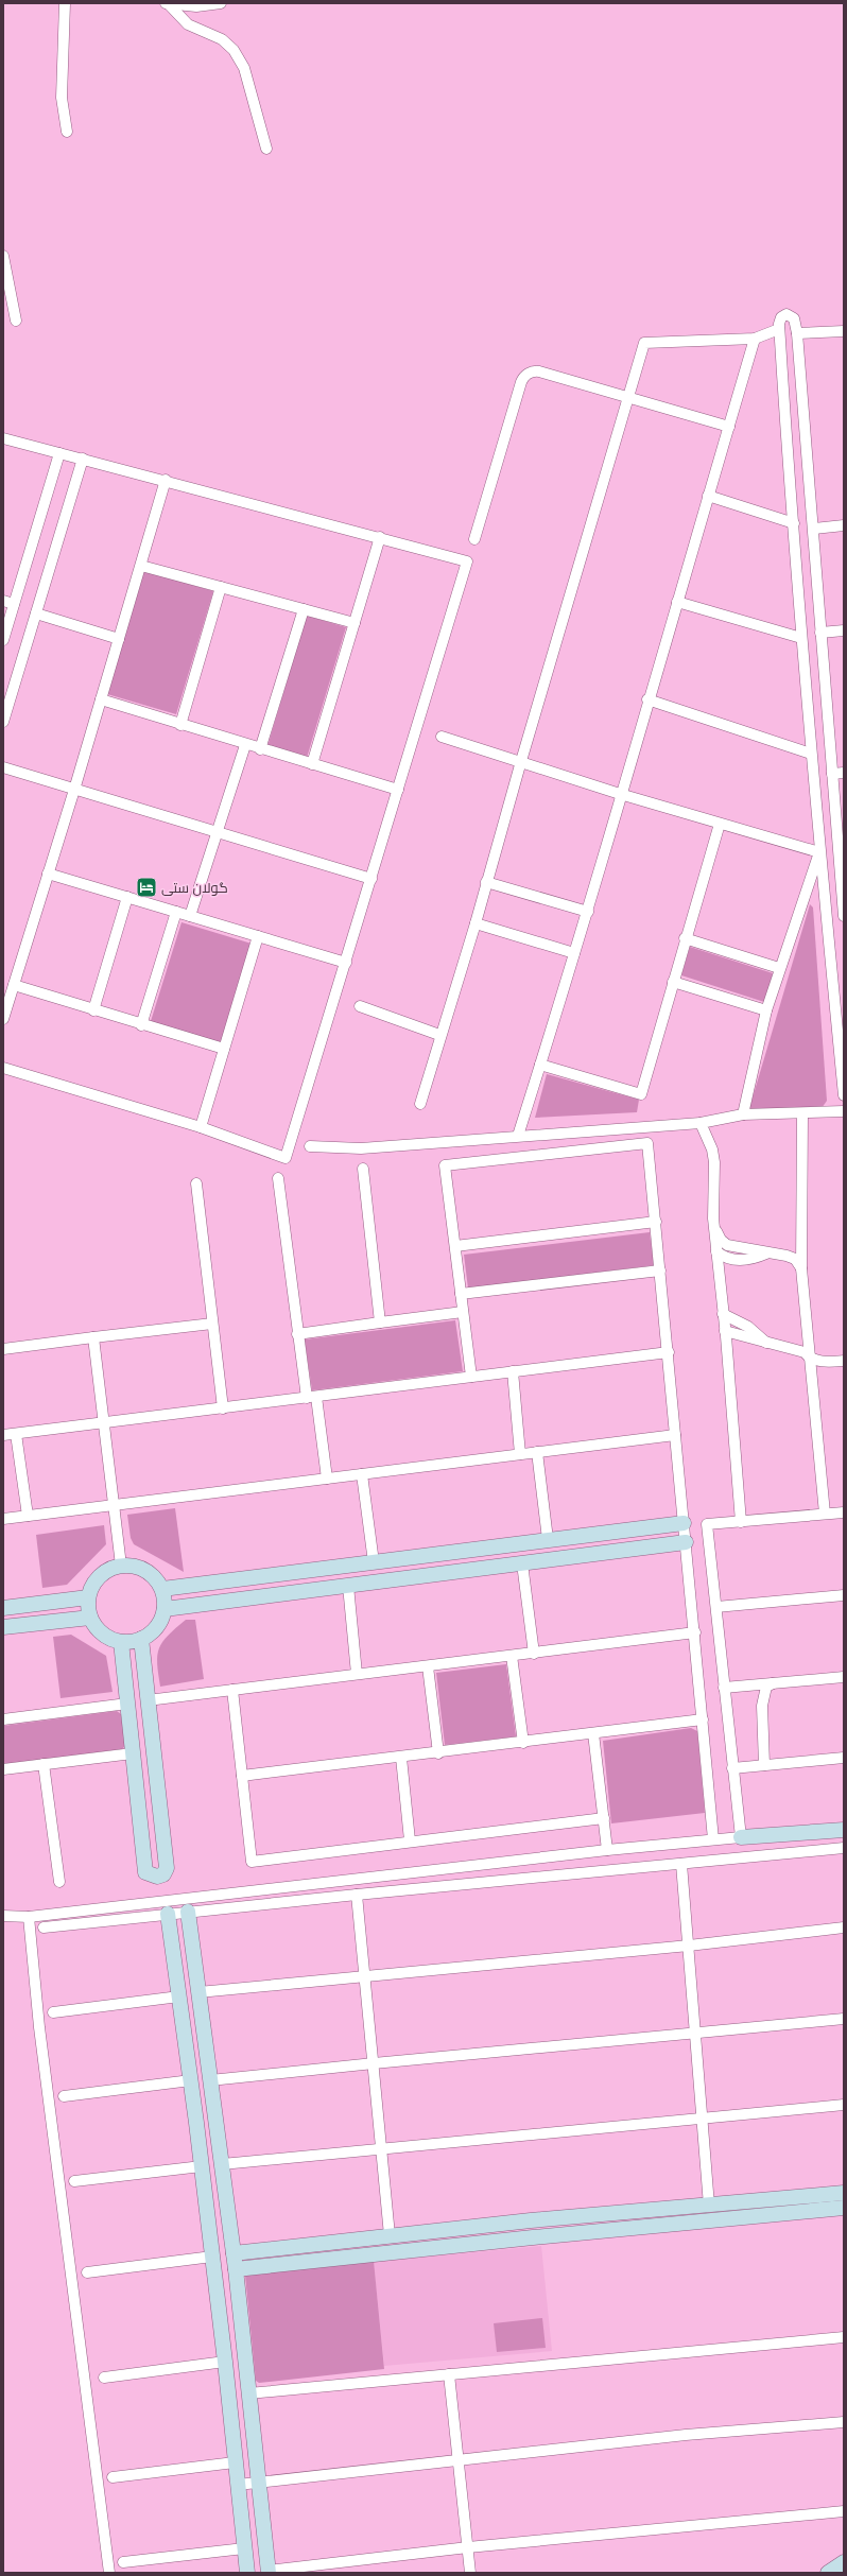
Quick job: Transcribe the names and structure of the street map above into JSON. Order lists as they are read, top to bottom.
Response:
{
  "places": {
    "hotel": ["گولان ستی"]
  }
}
